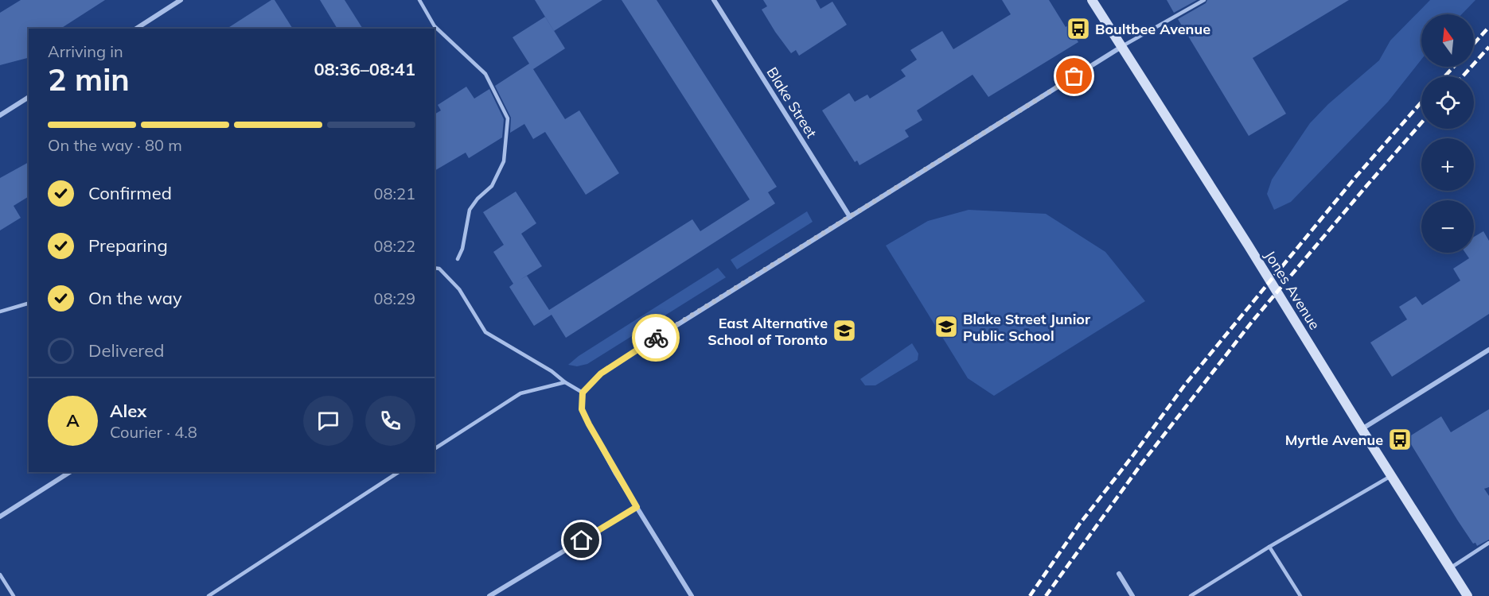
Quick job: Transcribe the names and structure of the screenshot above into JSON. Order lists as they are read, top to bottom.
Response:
{
  "streets": {
    "street": ["Blake Street", "Jones Avenue"]
  },
  "places": {
    "bus stop": ["Boultbee Avenue", "Myrtle Avenue"],
    "school or university": ["Blake Street Junior Public School", "East Alternative School of Toronto"]
  },
  "north": "top",
  "page": {
    "map_buttons": ["+", "−"],
    "heading": ["2 min", "Arriving in", "08:36–08:41"],
    "panel": ["Alex", "Courier · 4.8"],
    "bar": "On the way · 80 m",
    "list": [
      ["Confirmed", "08:21"],
      ["Preparing", "08:22"],
      ["On the way", "08:29"],
      "Delivered"
    ],
    "round": "A"
  }
}
